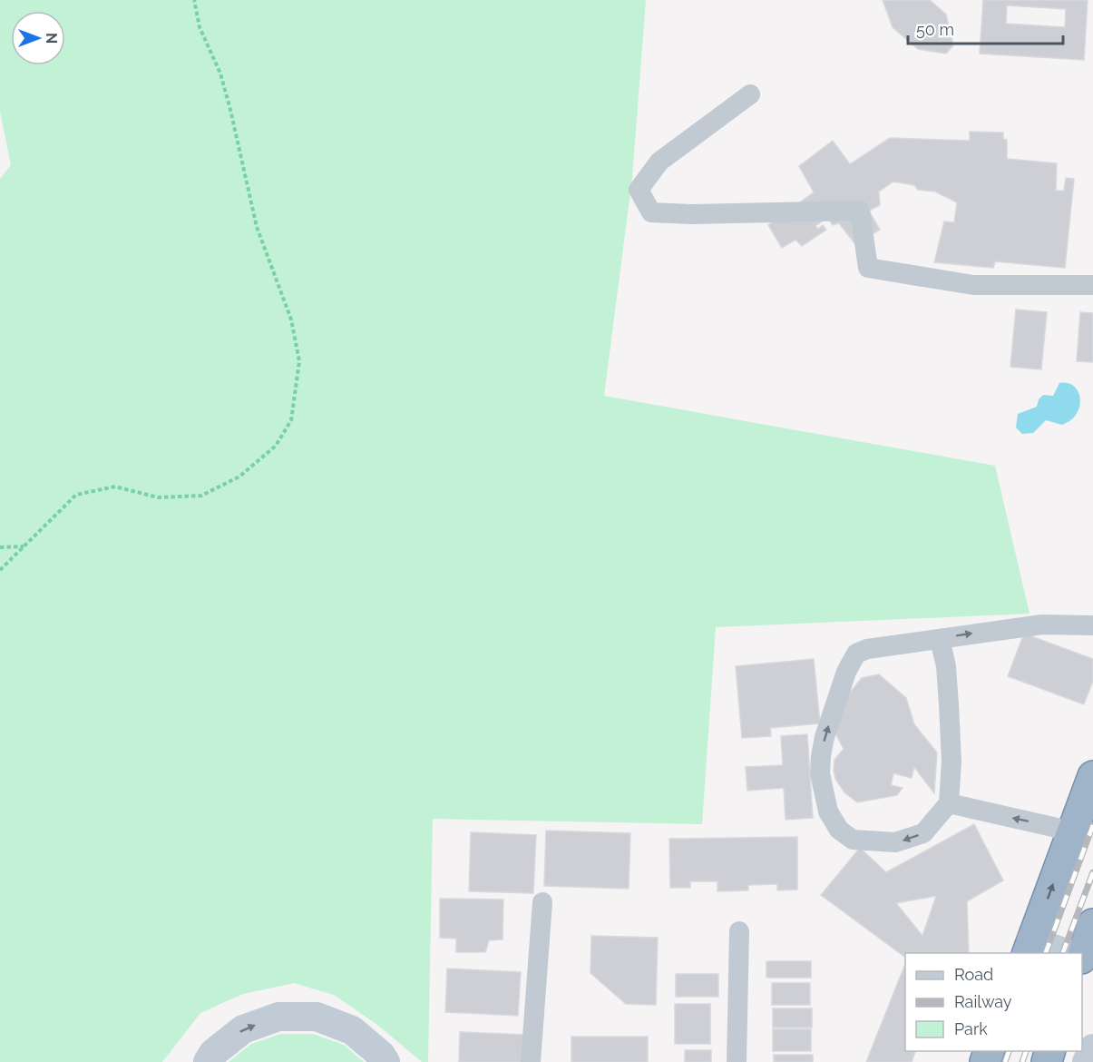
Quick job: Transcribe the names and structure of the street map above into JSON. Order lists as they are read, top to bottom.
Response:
{
  "legend": ["Road", "Railway", "Park"],
  "scale_bar": "50 m",
  "north": "right"
}
